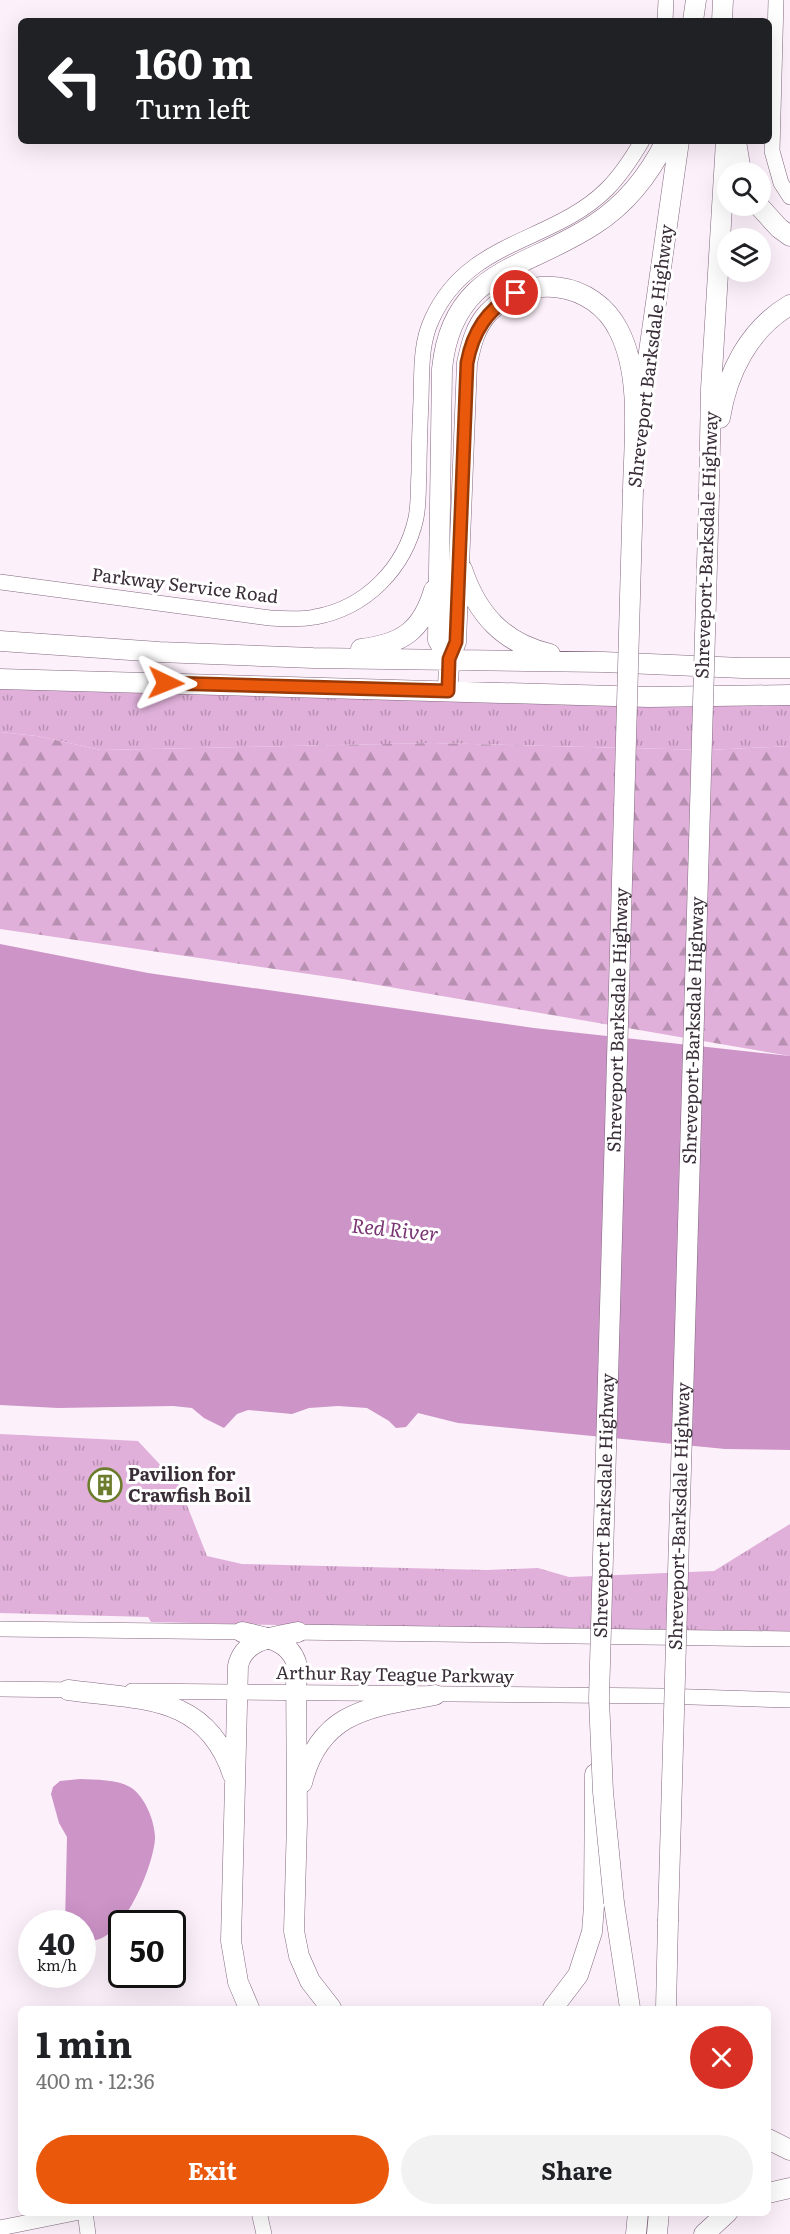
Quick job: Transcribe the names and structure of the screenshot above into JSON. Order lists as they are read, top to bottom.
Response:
{
  "streets": {
    "main road": ["Shreveport Barksdale Highway", "Shreveport-Barksdale Highway"],
    "street": ["Parkway Service Road", "Arthur Ray Teague Parkway"]
  },
  "water": ["Red River"],
  "places": {
    "building": ["Pavilion for Crawfish Boil"]
  },
  "page": {
    "turn": ["160 m", "Turn left"],
    "speed": "40 km/h",
    "limit": "50",
    "heading": ["1 min", "400 m · 12:36"],
    "buttons": ["Exit", "Share"]
  }
}
